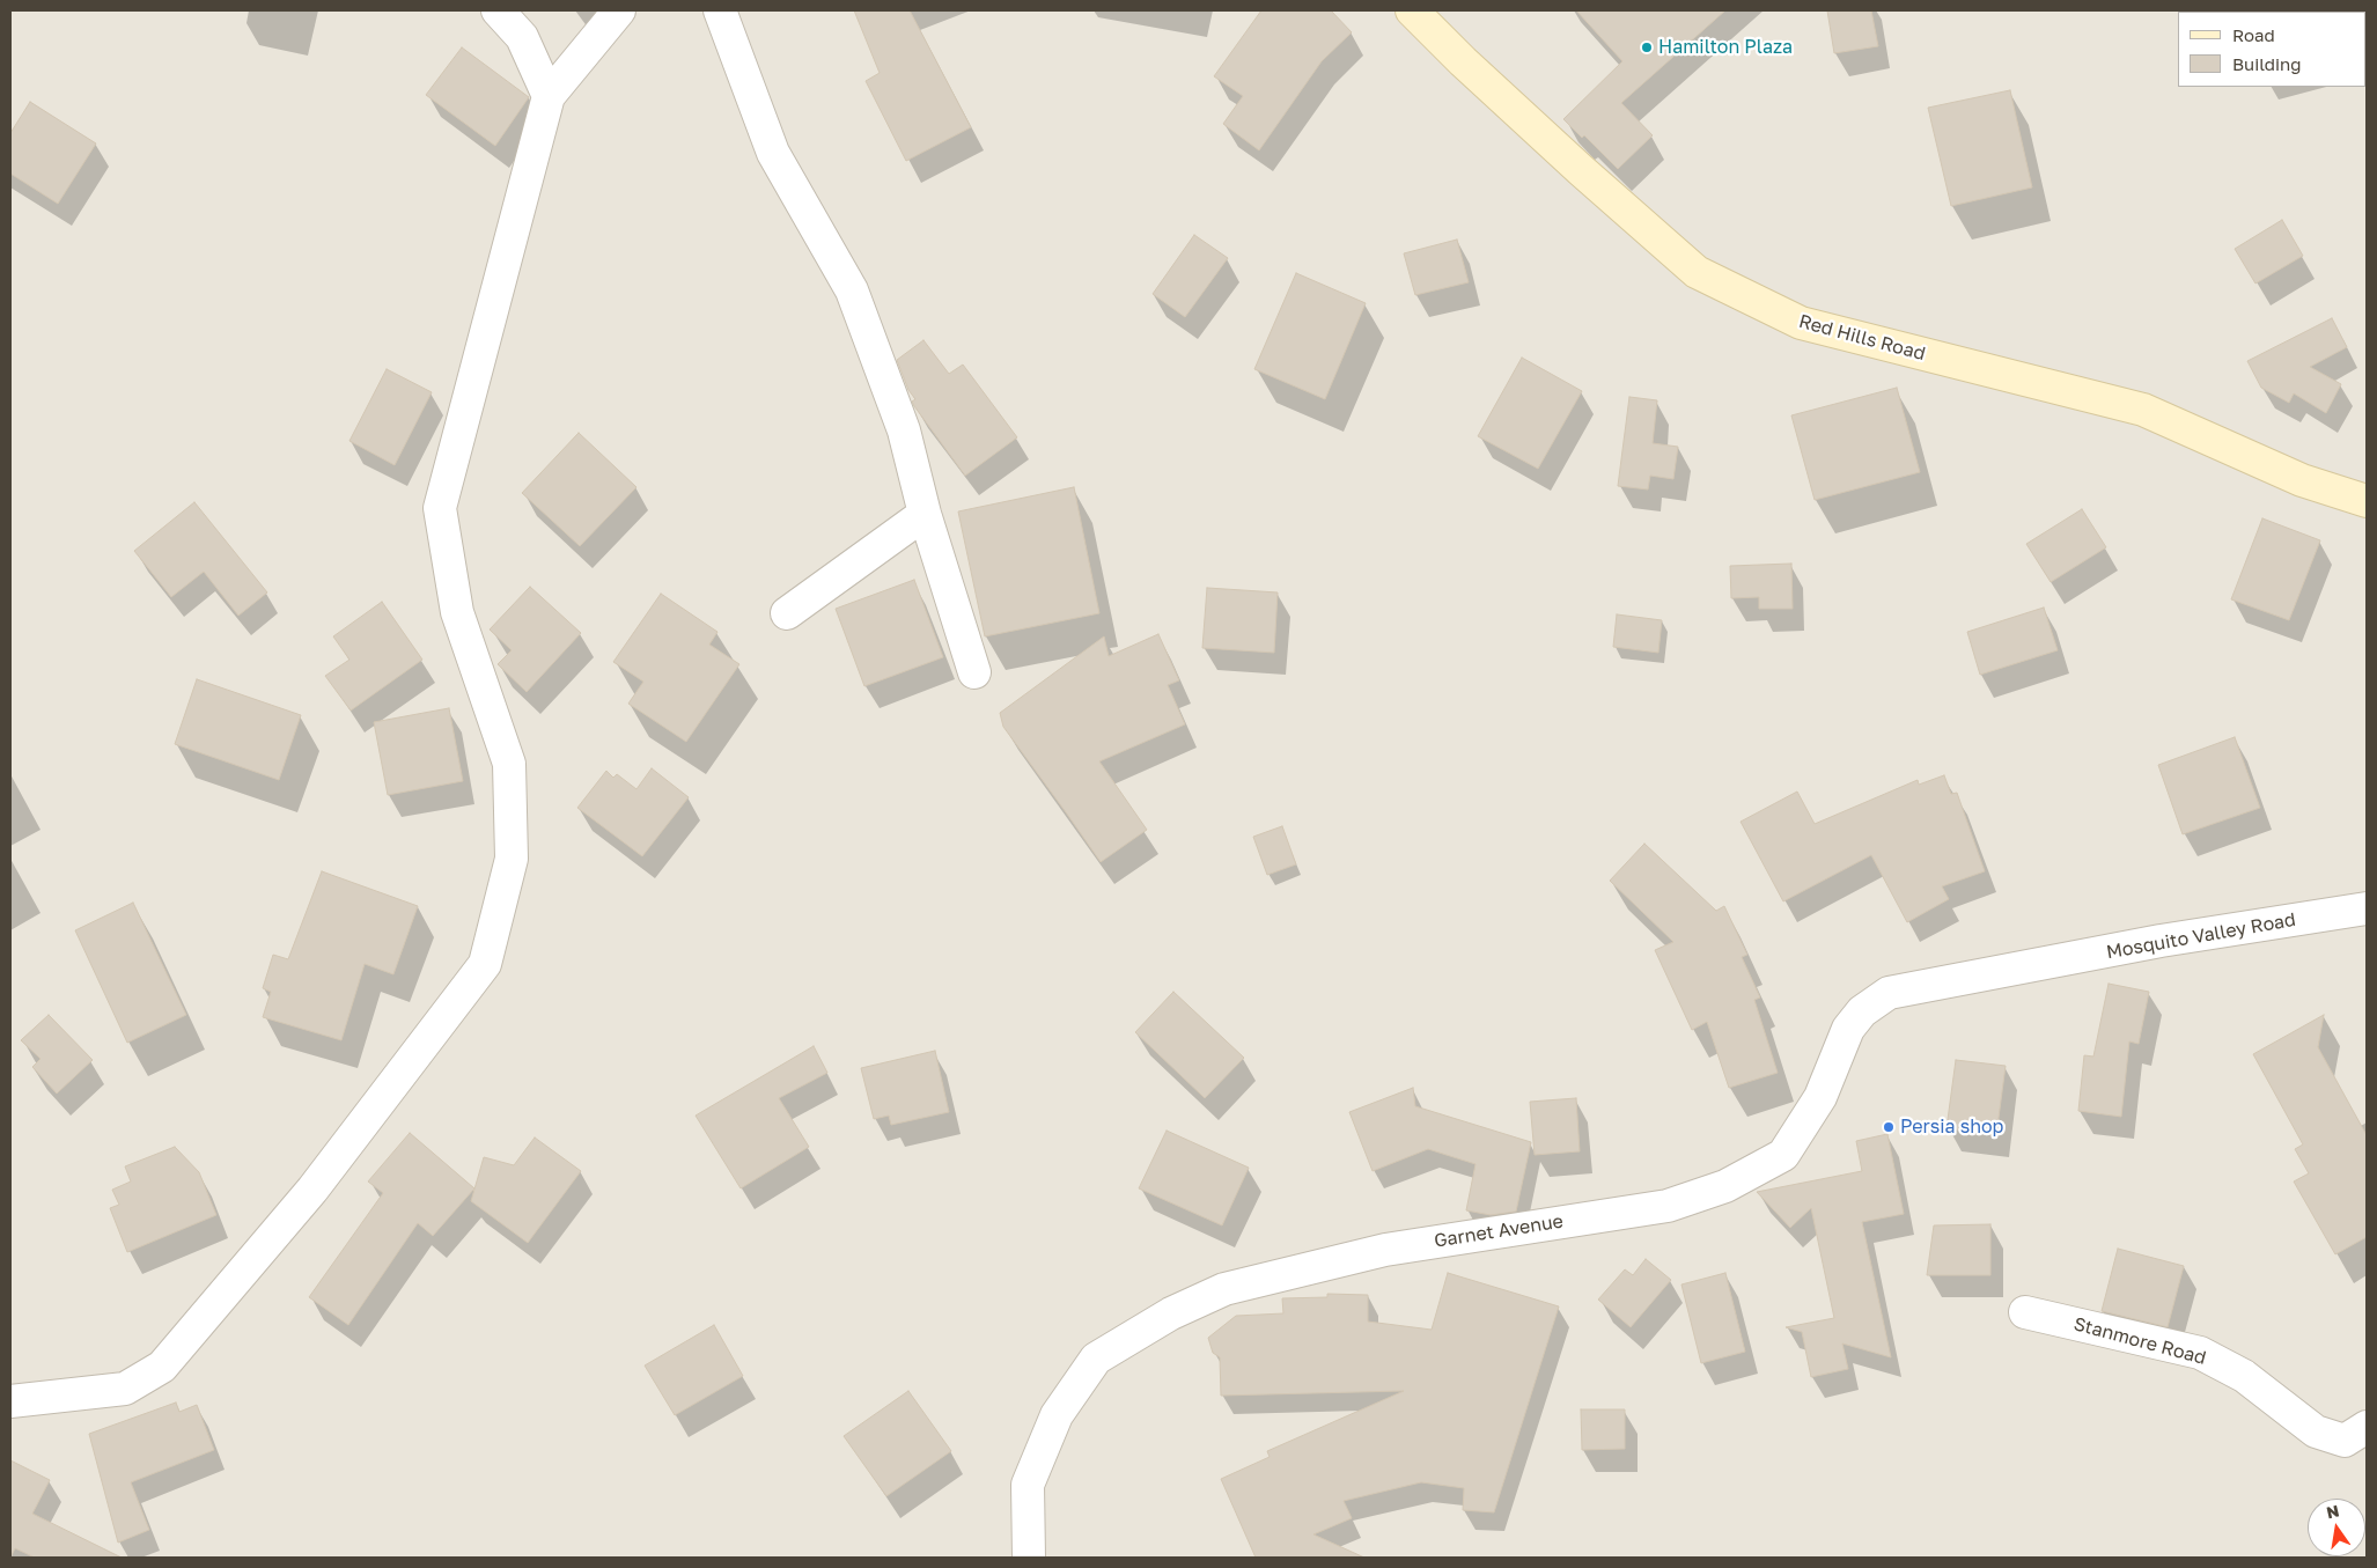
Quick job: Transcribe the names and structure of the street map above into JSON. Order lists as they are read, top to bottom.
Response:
{
  "streets": {
    "main road": ["Red Hills Road"],
    "street": ["Mosquito Valley Road", "Garnet Avenue", "Stanmore Road"]
  },
  "crossings": [
    ["Mosquito Valley Road", "Garnet Avenue"]
  ],
  "places": ["Hamilton Plaza", "Persia shop"],
  "legend": ["Road", "Building"],
  "north": "top"
}
